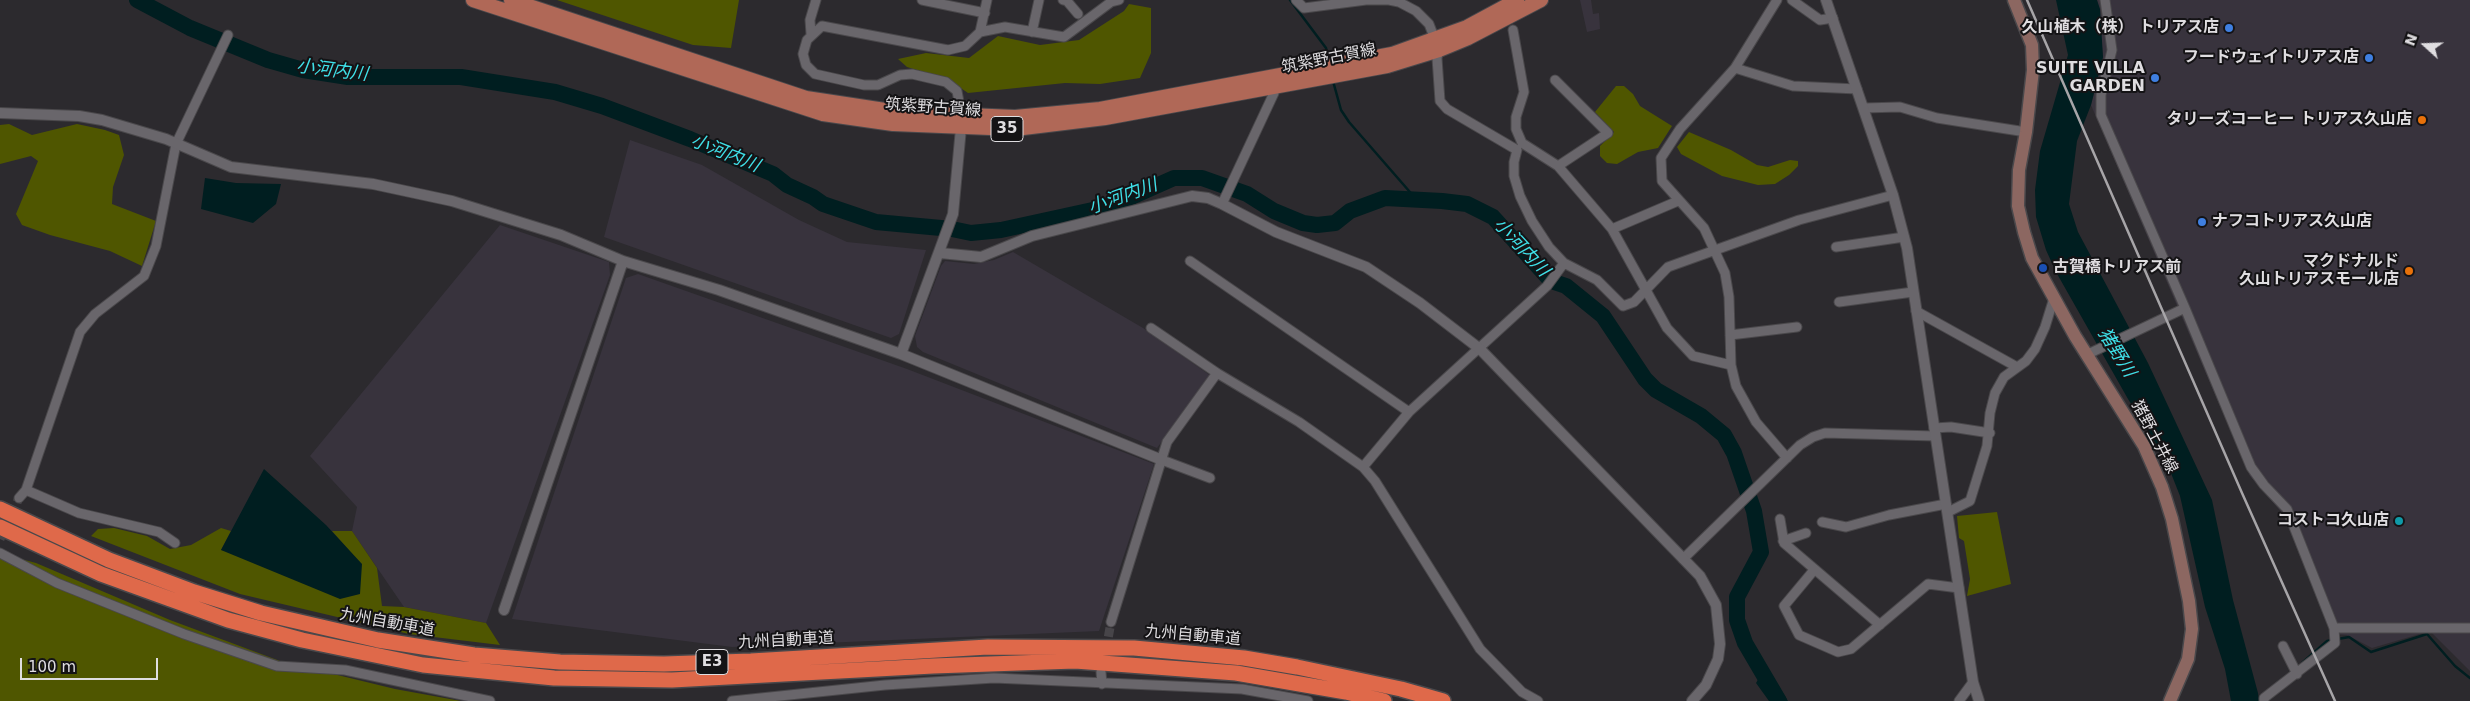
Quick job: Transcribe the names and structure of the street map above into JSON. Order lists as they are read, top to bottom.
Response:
{
  "streets": {
    "highway": ["九州自動車道", "E3"],
    "main road": ["筑紫野古賀線", "35", "猪野土井線"]
  },
  "water": ["小河内川", "猪野川"],
  "places": [
    "久山植木（株） トリアス店",
    "フードウェイトリアス店",
    "SUITE VILLA GARDEN",
    "タリーズコーヒー トリアス久山店",
    "ナフコトリアス久山店",
    "古賀橋トリアス前",
    "マクドナルド 久山トリアスモール店",
    "コストコ久山店"
  ],
  "scale_bar": "100 m",
  "north": "left"
}
